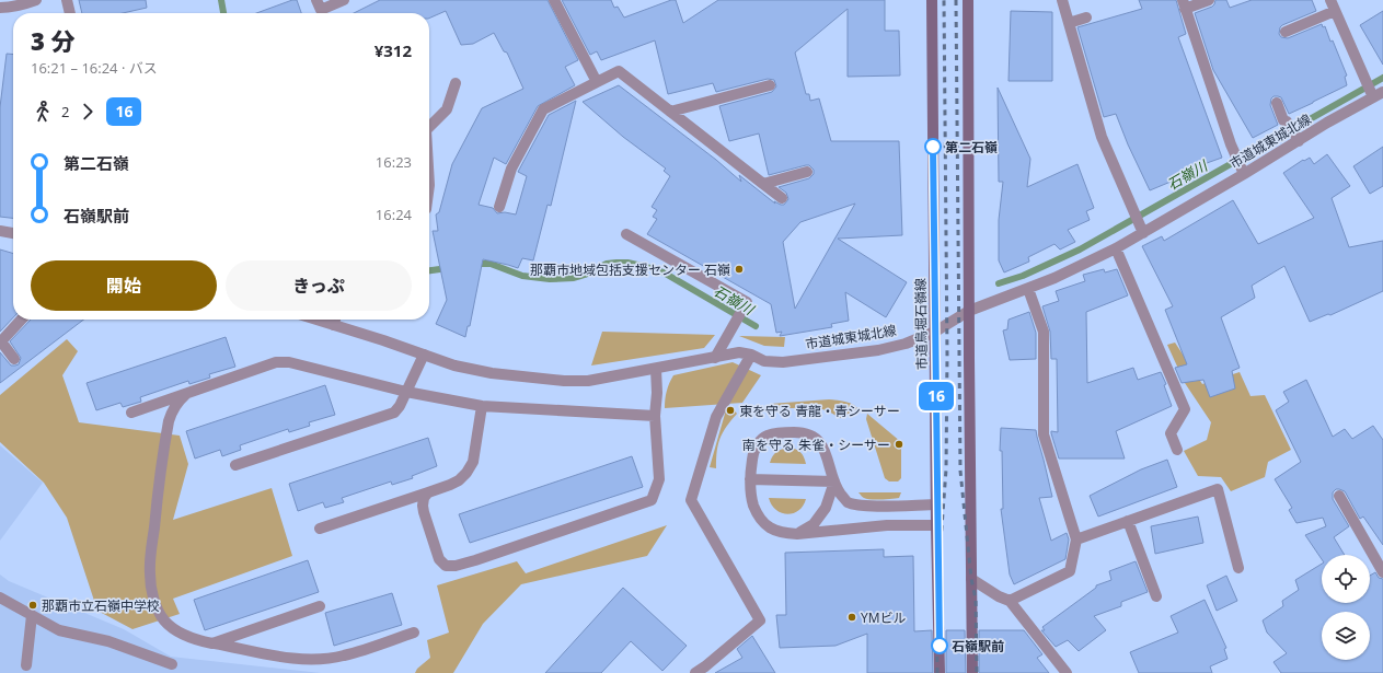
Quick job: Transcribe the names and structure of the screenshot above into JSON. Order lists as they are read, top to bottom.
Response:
{
  "streets": {
    "street": ["市道城東城北線", "市道鳥堀石嶺線"]
  },
  "crossings": [
    ["市道城東城北線", "市道鳥堀石嶺線"]
  ],
  "water": ["石嶺川"],
  "places": [
    "第二石嶺",
    "那覇市地域包括支援センター 石嶺",
    "東を守る 青龍・青シーサー",
    "南を守る 朱雀・シーサー",
    "那覇市立石嶺中学校",
    "YMビル",
    "石嶺駅前"
  ],
  "lines": ["bus line 16"],
  "page": {
    "on_map": "16",
    "heading": ["3 分", "16:21 – 16:24 · バス", "¥312"],
    "legs": ["2", "16"],
    "list": [
      {
        "name": "第二石嶺",
        "value": "16:23"
      },
      {
        "name": "石嶺駅前",
        "value": "16:24"
      }
    ],
    "buttons": ["開始", "きっぷ"]
  }
}
